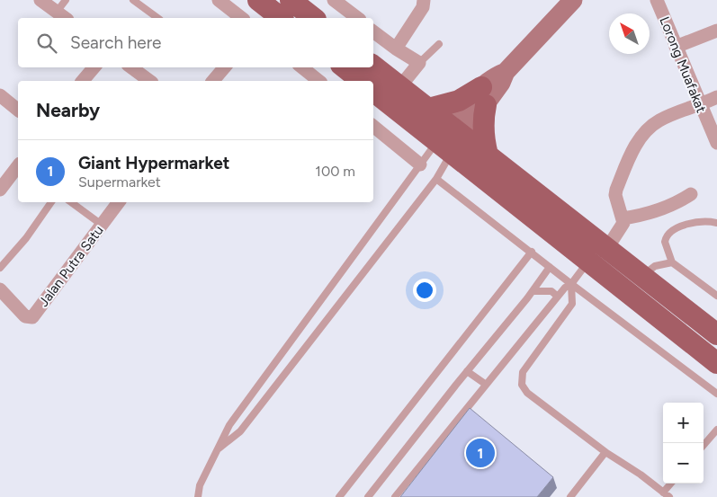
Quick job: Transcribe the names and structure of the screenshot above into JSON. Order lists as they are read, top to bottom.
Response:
{
  "streets": {
    "street": ["Lorong Muafakat", "Jalan Putra Satu"]
  },
  "north": "top left",
  "page": {
    "search": "Search here",
    "heading": "Nearby",
    "list": [
      {
        "mark": "1",
        "name": "Giant Hypermarket",
        "note": "Supermarket",
        "value": "100 m"
      }
    ],
    "map_buttons": ["+", "−"],
    "pins": "1"
  }
}
